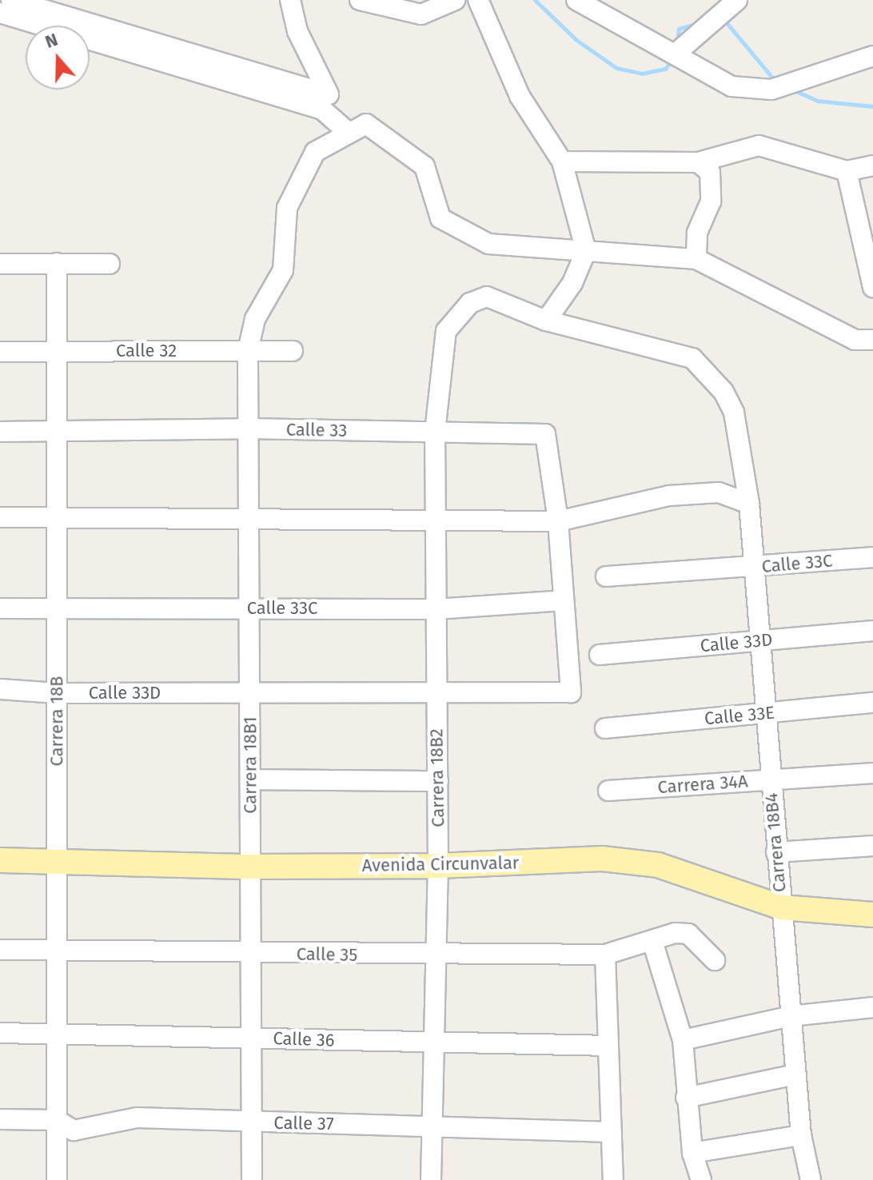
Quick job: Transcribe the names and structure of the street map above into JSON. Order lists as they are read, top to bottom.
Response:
{
  "streets": {
    "main road": ["Avenida Circunvalar"],
    "street": [
      "Calle 32",
      "Calle 33",
      "Calle 33C",
      "Calle 33D",
      "Calle 33E",
      "Carrera 18B",
      "Carrera 18B1",
      "Carrera 18B2",
      "Carrera 34A",
      "Carrera 18B4",
      "Calle 35",
      "Calle 36",
      "Calle 37"
    ]
  },
  "crossings": [
    ["Calle 32", "Carrera 18B"],
    ["Calle 32", "Carrera 18B1"],
    ["Calle 33", "Carrera 18B"],
    ["Calle 33", "Carrera 18B1"],
    ["Calle 33", "Carrera 18B2"],
    ["Calle 33C", "Carrera 18B"],
    ["Calle 33C", "Carrera 18B1"],
    ["Calle 33C", "Carrera 18B2"],
    ["Calle 33C", "Carrera 18B4"],
    ["Calle 33D", "Carrera 18B"],
    ["Calle 33D", "Carrera 18B1"],
    ["Calle 33D", "Carrera 18B4"],
    ["Calle 33E", "Carrera 18B4"],
    ["Carrera 18B", "Avenida Circunvalar"],
    ["Carrera 18B", "Calle 35"],
    ["Carrera 18B", "Calle 36"],
    ["Carrera 18B", "Calle 37"],
    ["Carrera 18B1", "Avenida Circunvalar"],
    ["Carrera 18B1", "Calle 35"],
    ["Carrera 18B1", "Calle 36"],
    ["Carrera 18B1", "Calle 37"],
    ["Carrera 18B2", "Carrera 18B4"],
    ["Carrera 18B2", "Avenida Circunvalar"],
    ["Carrera 18B2", "Calle 35"],
    ["Carrera 18B2", "Calle 36"],
    ["Carrera 18B2", "Calle 37"],
    ["Carrera 34A", "Carrera 18B4"],
    ["Carrera 18B4", "Avenida Circunvalar"]
  ],
  "north": "top"
}
